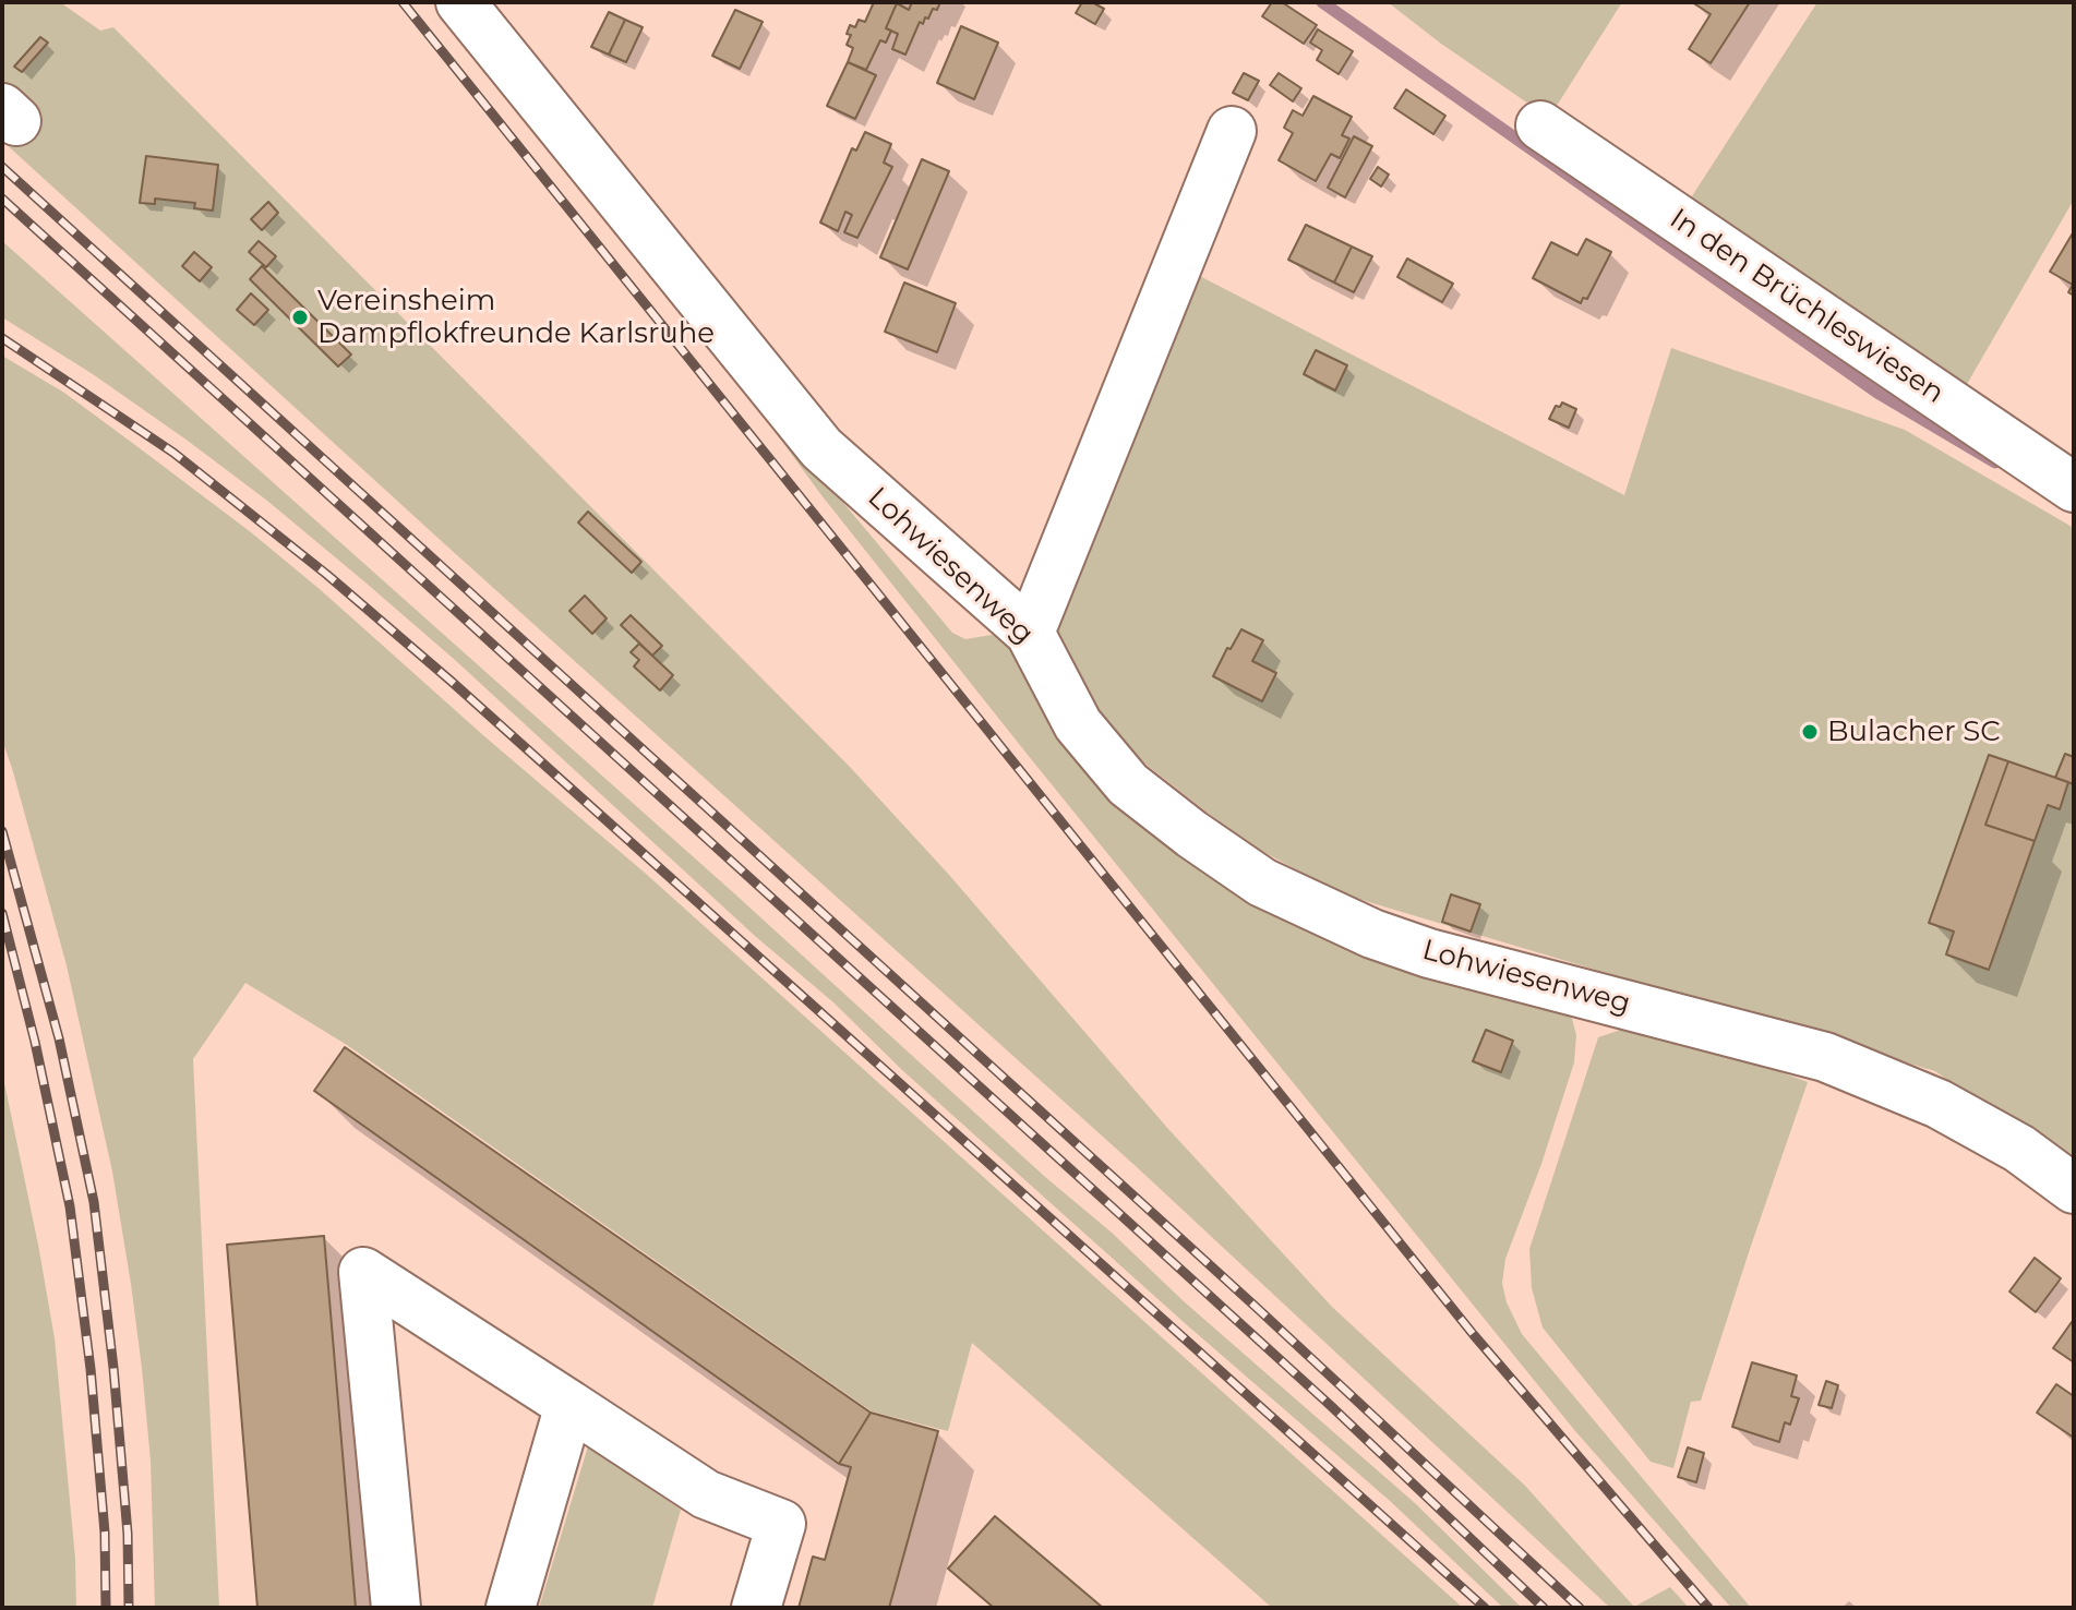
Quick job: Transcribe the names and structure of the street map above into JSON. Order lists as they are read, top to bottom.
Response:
{
  "streets": {
    "lane": ["In den Brüchleswiesen", "Lohwiesenweg"]
  },
  "places": ["Vereinsheim Dampflokfreunde Karlsruhe", "Bulacher SC"]
}
